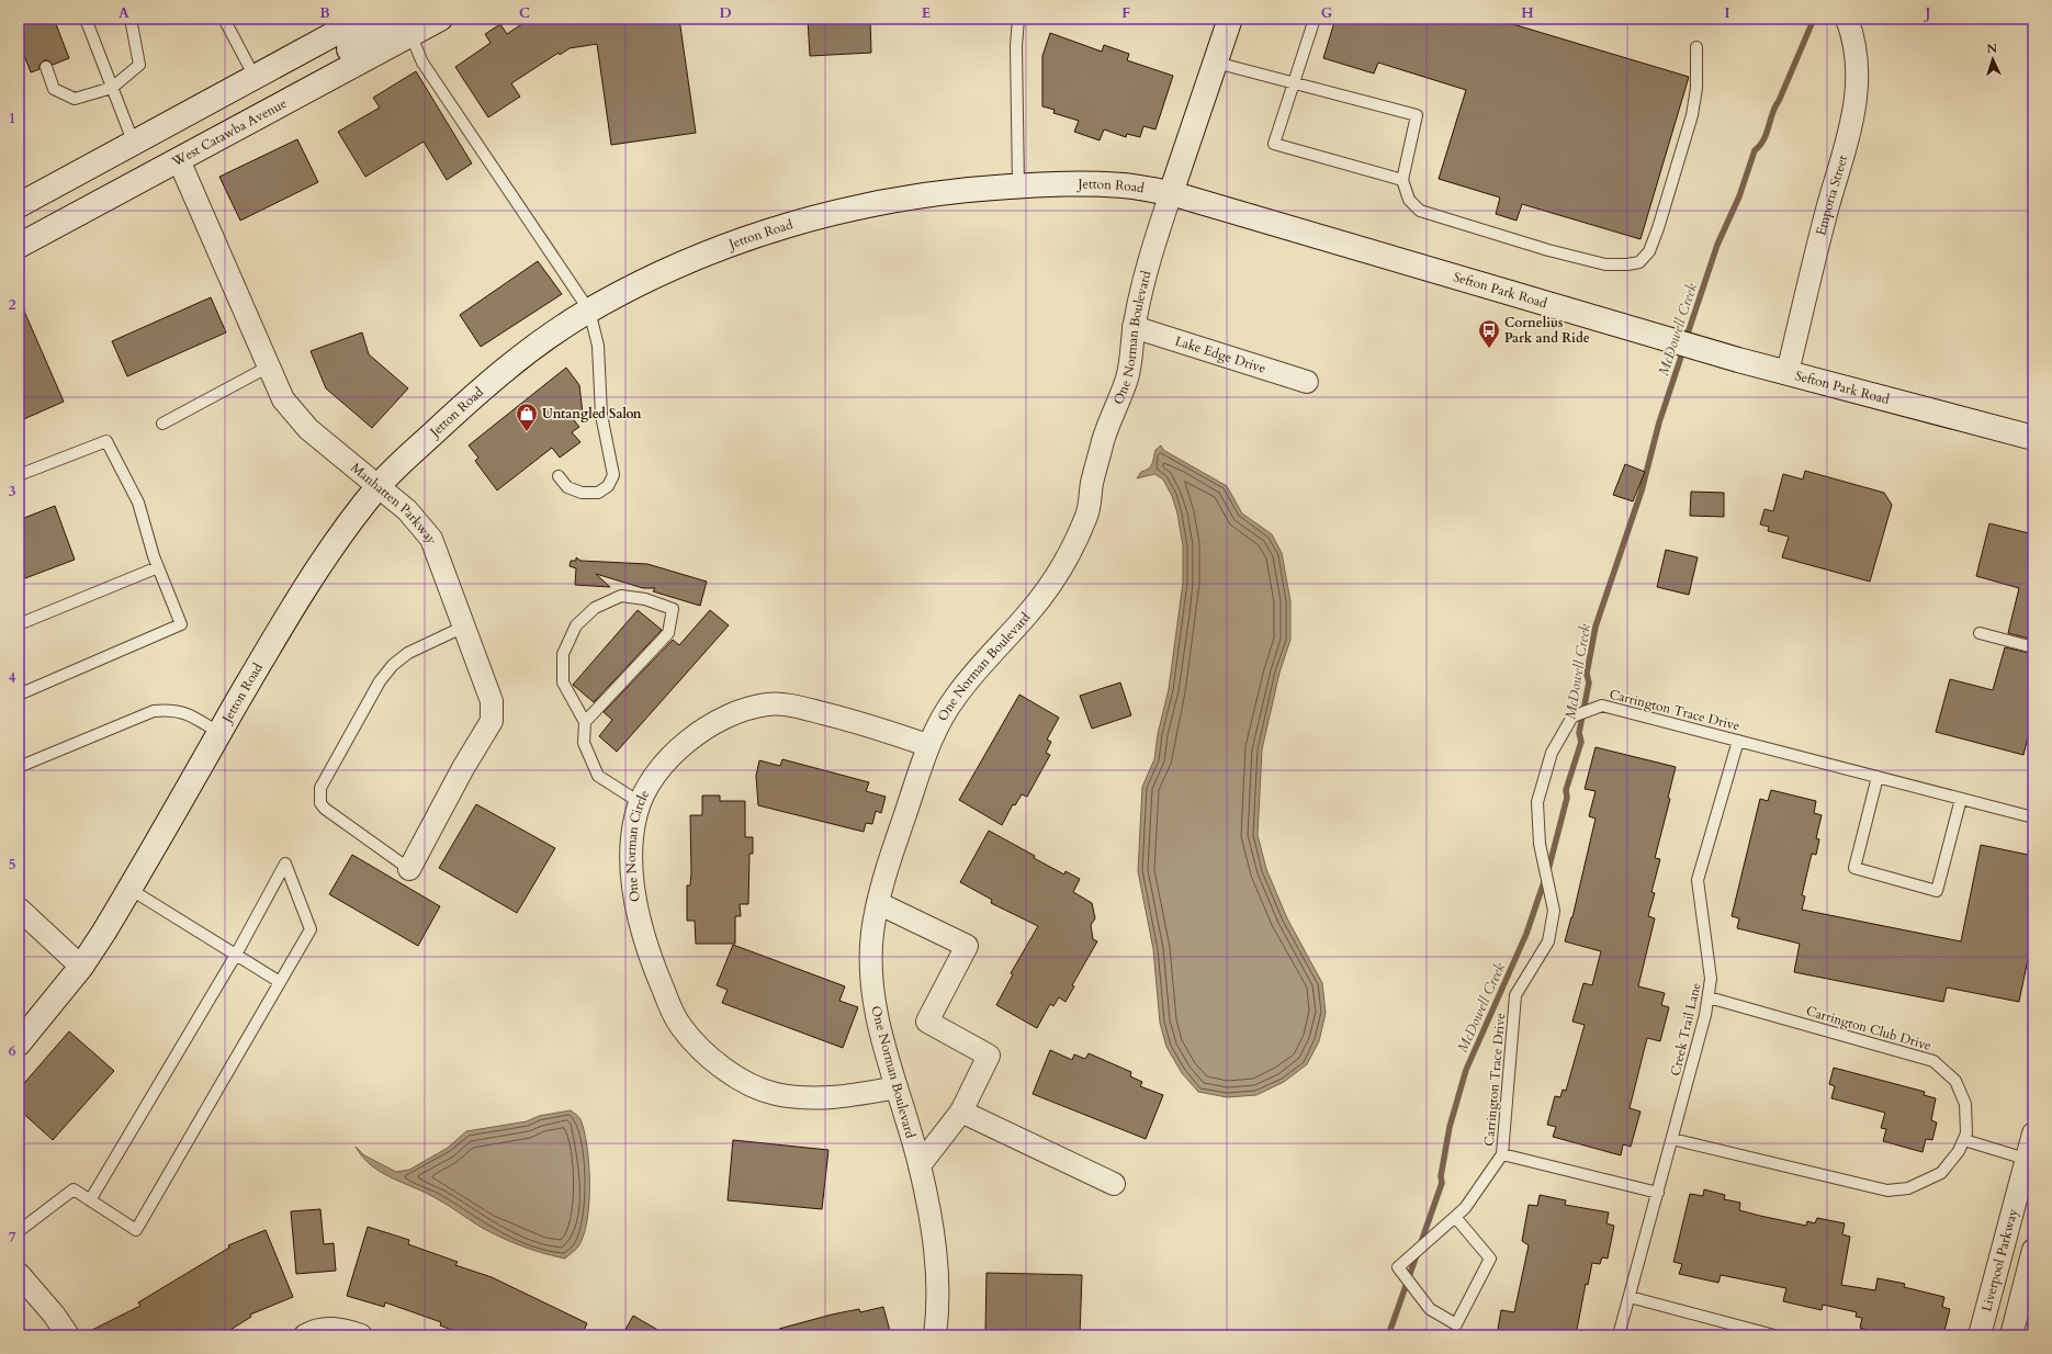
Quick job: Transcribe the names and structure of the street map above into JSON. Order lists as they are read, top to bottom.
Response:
{
  "streets": {
    "street": [
      "West Catawba Avenue",
      "Jetton Road",
      "Emporia Street",
      "Sefton Park Road",
      "One Norman Boulevard",
      "Lake Edge Drive",
      "Manhatten Parkway",
      "One Norman Circle",
      "Liverpool Parkway"
    ],
    "lane": ["Carrington Trace Drive", "Carrington Club Drive", "Creek Trail Lane"]
  },
  "crossings": [
    ["West Catawba Avenue", "Manhatten Parkway"],
    ["Jetton Road", "Sefton Park Road"],
    ["Jetton Road", "One Norman Boulevard"],
    ["Jetton Road", "Manhatten Parkway"],
    ["Emporia Street", "Sefton Park Road"],
    ["Sefton Park Road", "One Norman Boulevard"],
    ["One Norman Boulevard", "Lake Edge Drive"],
    ["One Norman Boulevard", "One Norman Circle"],
    ["Carrington Trace Drive", "Creek Trail Lane"],
    ["Carrington Club Drive", "Creek Trail Lane"]
  ],
  "water": ["McDowell Creek"],
  "places": {
    "bus stop": ["Cornelius Park and Ride"],
    "shop": ["Untangled Salon"]
  },
  "north": "top",
  "grid": {
    "columns": [
      "A",
      "B",
      "C",
      "D",
      "E",
      "F",
      "G",
      "H",
      "I",
      "J"
    ],
    "rows": [
      "1",
      "2",
      "3",
      "4",
      "5",
      "6",
      "7"
    ]
  }
}
